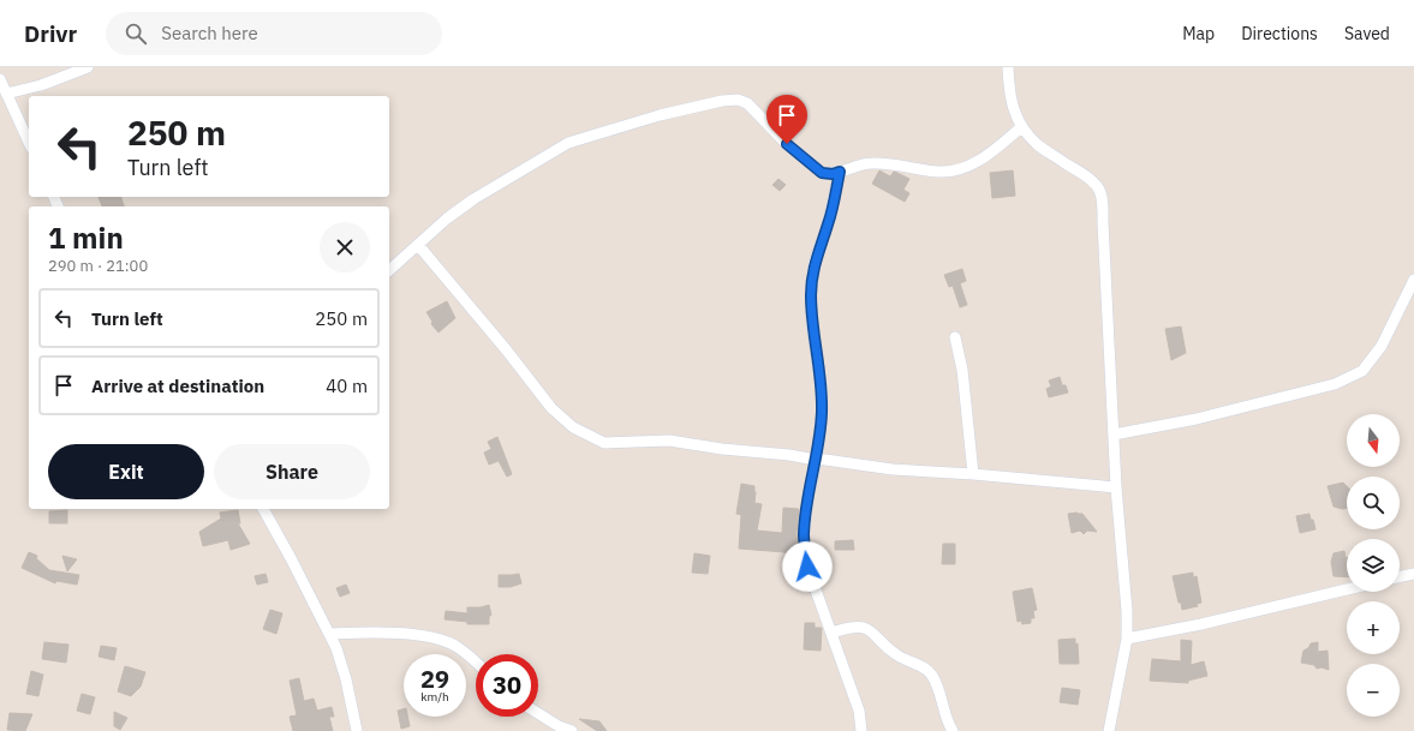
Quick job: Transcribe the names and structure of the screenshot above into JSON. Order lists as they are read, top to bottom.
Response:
{
  "north": "bottom",
  "page": {
    "header": "Drivr",
    "search": "Search here",
    "nav": ["Map", "Directions", "Saved"],
    "turn": ["250 m", "Turn left"],
    "heading": ["1 min", "290 m · 21:00"],
    "list": [
      {
        "name": "Turn left",
        "value": "250 m"
      },
      {
        "name": "Arrive at destination",
        "value": "40 m"
      }
    ],
    "map_buttons": ["+", "−"],
    "buttons": ["Exit", "Share"],
    "speed": "29 km/h",
    "limit": "30"
  }
}
